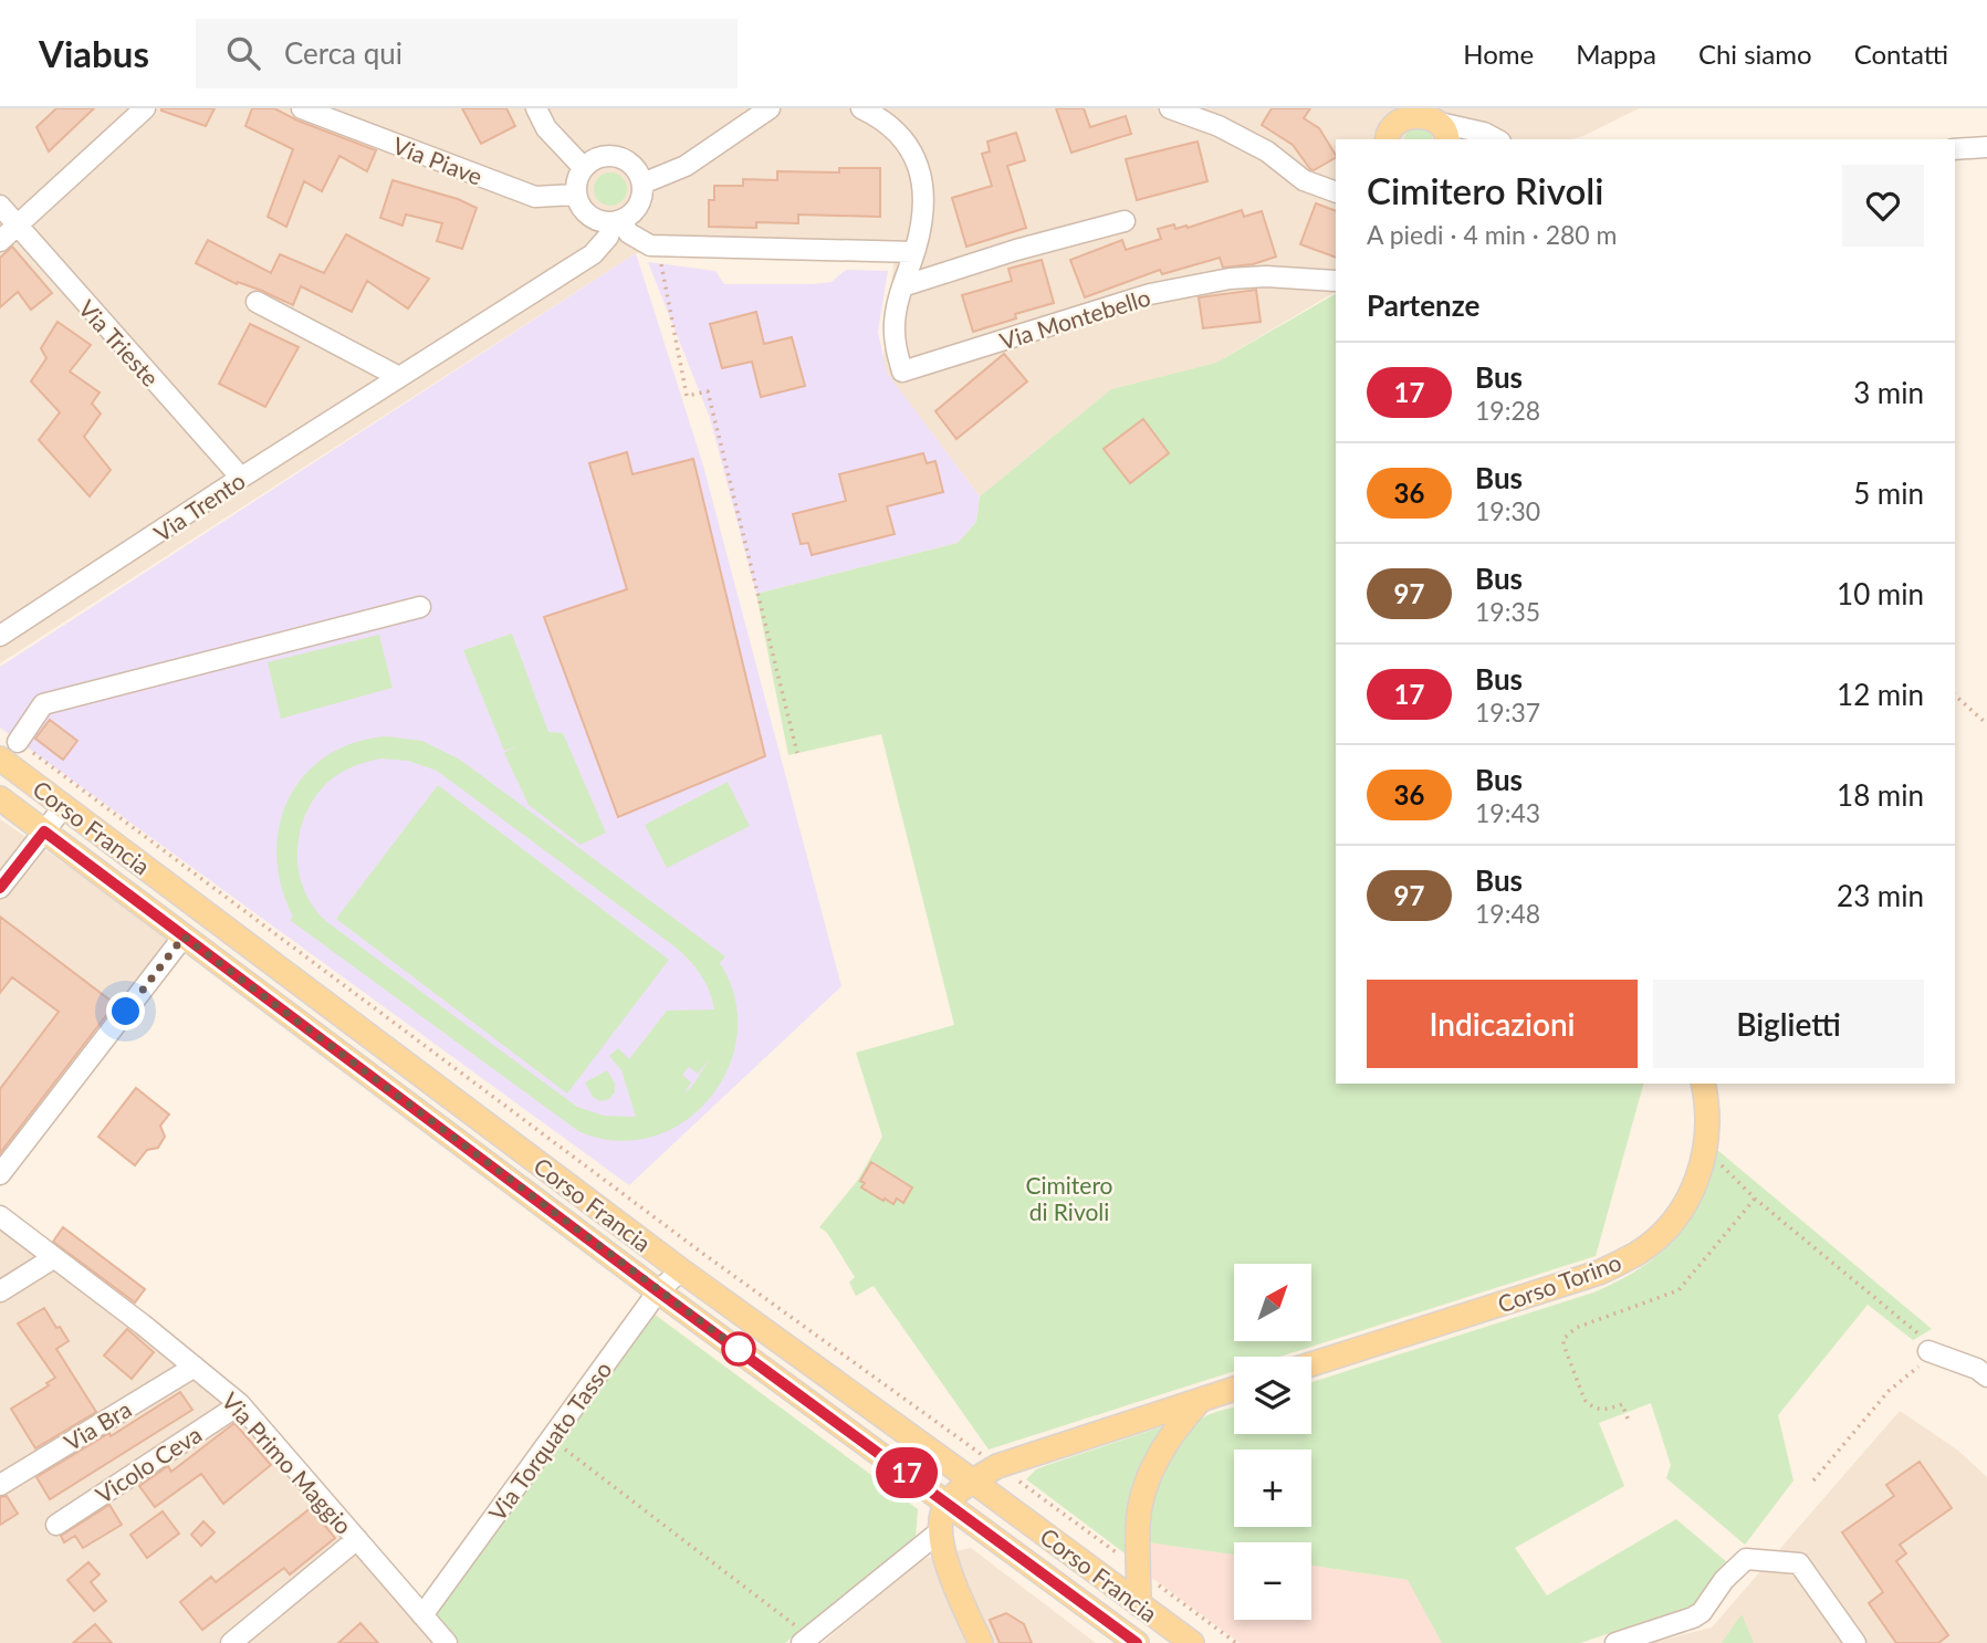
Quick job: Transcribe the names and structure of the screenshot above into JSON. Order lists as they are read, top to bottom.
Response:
{
  "streets": {
    "main road": ["Corso Francia", "Corso Torino"],
    "street": [
      "Via Piave",
      "Via Montebello",
      "Via Trieste",
      "Via Trento",
      "Via Bra",
      "Via Torquato Tasso",
      "Via Primo Maggio",
      "Vicolo Ceva"
    ]
  },
  "crossings": [
    ["Via Piave", "Via Trento"],
    ["Via Trieste", "Via Trento"],
    ["Corso Francia", "Via Torquato Tasso"],
    ["Via Bra", "Via Primo Maggio"],
    ["Via Torquato Tasso", "Via Primo Maggio"],
    ["Via Primo Maggio", "Vicolo Ceva"]
  ],
  "parks": ["Cimitero di Rivoli"],
  "lines": ["bus line 17"],
  "north": "top right",
  "page": {
    "header": "Viabus",
    "search": "Cerca qui",
    "nav": [
      "Home",
      "Mappa",
      "Chi siamo",
      "Contatti"
    ],
    "on_map": "17",
    "heading": [
      ["Cimitero Rivoli", "A piedi · 4 min · 280 m"],
      "Partenze"
    ],
    "list": [
      {
        "mark": "17",
        "name": "Bus",
        "note": "19:28",
        "value": "3 min"
      },
      {
        "mark": "36",
        "name": "Bus",
        "note": "19:30",
        "value": "5 min"
      },
      {
        "mark": "97",
        "name": "Bus",
        "note": "19:35",
        "value": "10 min"
      },
      {
        "mark": "17",
        "name": "Bus",
        "note": "19:37",
        "value": "12 min"
      },
      {
        "mark": "36",
        "name": "Bus",
        "note": "19:43",
        "value": "18 min"
      },
      {
        "mark": "97",
        "name": "Bus",
        "note": "19:48",
        "value": "23 min"
      }
    ],
    "buttons": ["Indicazioni", "Biglietti"],
    "map_buttons": ["+", "−"]
  }
}
